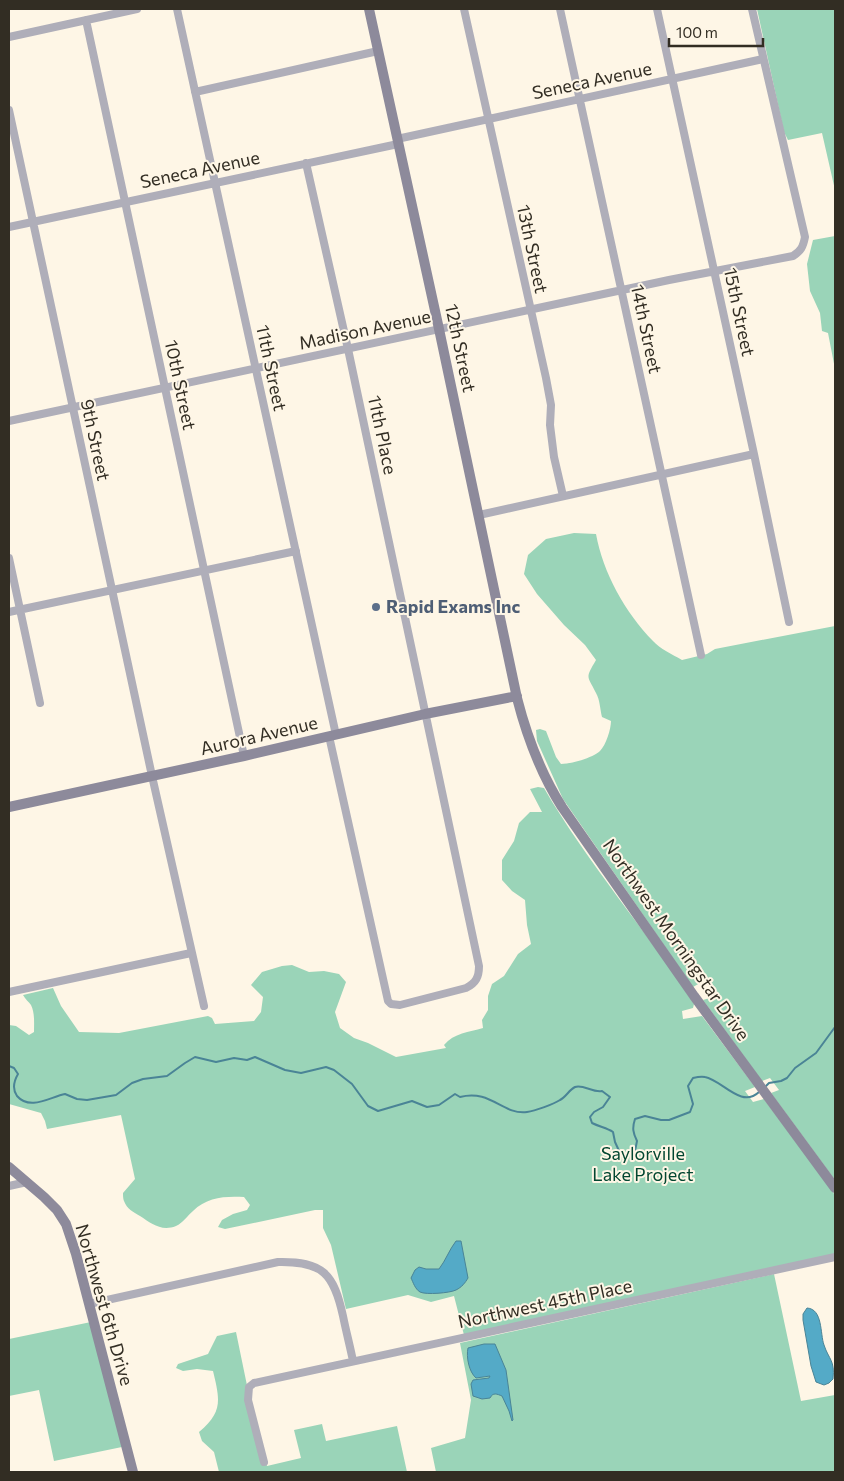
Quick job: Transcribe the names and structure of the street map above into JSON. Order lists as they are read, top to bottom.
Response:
{
  "streets": {
    "main road": [
      "12th Street",
      "Aurora Avenue",
      "Northwest Morningstar Drive",
      "Northwest 6th Drive"
    ],
    "street": [
      "Seneca Avenue",
      "13th Street",
      "15th Street",
      "14th Street",
      "Madison Avenue",
      "11th Street",
      "10th Street",
      "11th Place",
      "9th Street",
      "Northwest 45th Place"
    ]
  },
  "crossings": [
    ["Seneca Avenue", "13th Street"],
    ["Seneca Avenue", "15th Street"],
    ["Seneca Avenue", "14th Street"],
    ["Seneca Avenue", "Madison Avenue"],
    ["Seneca Avenue", "12th Street"],
    ["Seneca Avenue", "11th Street"],
    ["Seneca Avenue", "10th Street"],
    ["Seneca Avenue", "11th Place"],
    ["Seneca Avenue", "9th Street"],
    ["13th Street", "Madison Avenue"],
    ["15th Street", "Madison Avenue"],
    ["14th Street", "Madison Avenue"],
    ["Madison Avenue", "12th Street"],
    ["Madison Avenue", "11th Street"],
    ["Madison Avenue", "10th Street"],
    ["Madison Avenue", "11th Place"],
    ["Madison Avenue", "9th Street"],
    ["12th Street", "Aurora Avenue"],
    ["12th Street", "Northwest Morningstar Drive"],
    ["11th Street", "11th Place"],
    ["11th Street", "Aurora Avenue"],
    ["10th Street", "Aurora Avenue"],
    ["11th Place", "Aurora Avenue"],
    ["9th Street", "Aurora Avenue"],
    ["Aurora Avenue", "Northwest Morningstar Drive"]
  ],
  "parks": ["Saylorville Lake Project"],
  "places": ["Rapid Exams Inc"],
  "scale_bar": "100 m"
}
